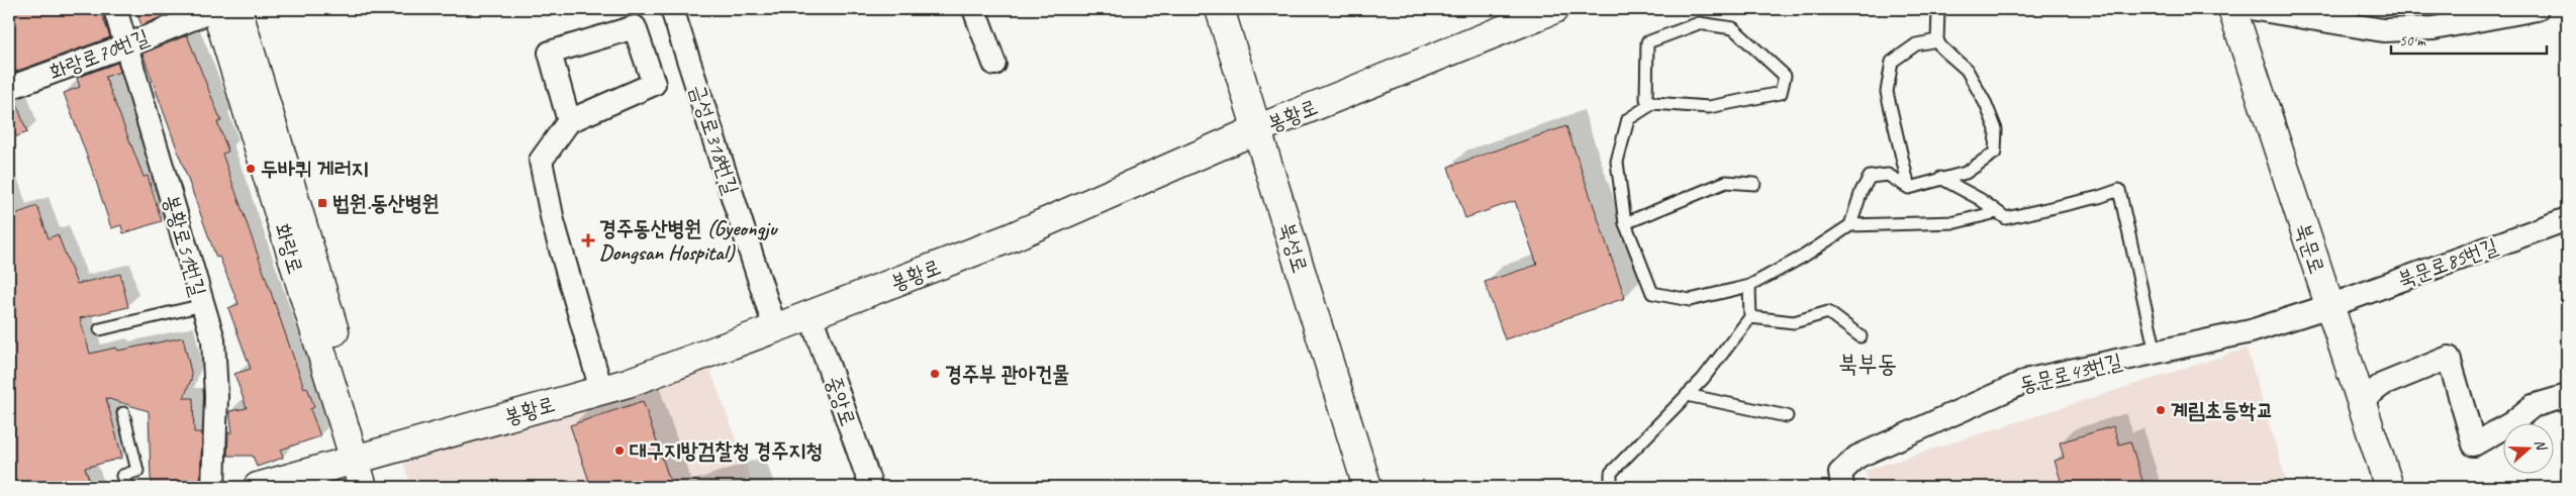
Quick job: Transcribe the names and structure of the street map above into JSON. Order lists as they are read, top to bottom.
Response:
{
  "streets": {
    "street": [
      "화랑로70번길",
      "봉황로",
      "금성로318번길",
      "봉황로51번길",
      "북성로",
      "화랑로",
      "북문로",
      "북문로85번길",
      "동문로43번길",
      "중앙로"
    ]
  },
  "crossings": [
    ["화랑로70번길", "봉황로51번길"],
    ["화랑로70번길", "화랑로"],
    ["봉황로", "금성로318번길"],
    ["봉황로", "북성로"],
    ["봉황로", "화랑로"],
    ["봉황로", "중앙로"],
    ["북문로", "북문로85번길"],
    ["북문로", "동문로43번길"],
    ["북문로85번길", "동문로43번길"]
  ],
  "districts": ["북부동"],
  "places": {
    "other": [
      "두바퀴 게러지",
      "경주부 관아건물",
      "계림초등학교",
      "대구지방검찰청 경주지청"
    ],
    "transit": ["법원.동산병원"],
    "health": ["경주동산병원 (Gyeongju Dongsan Hospital)"]
  },
  "scale_bar": "50 m",
  "north": "right"
}
